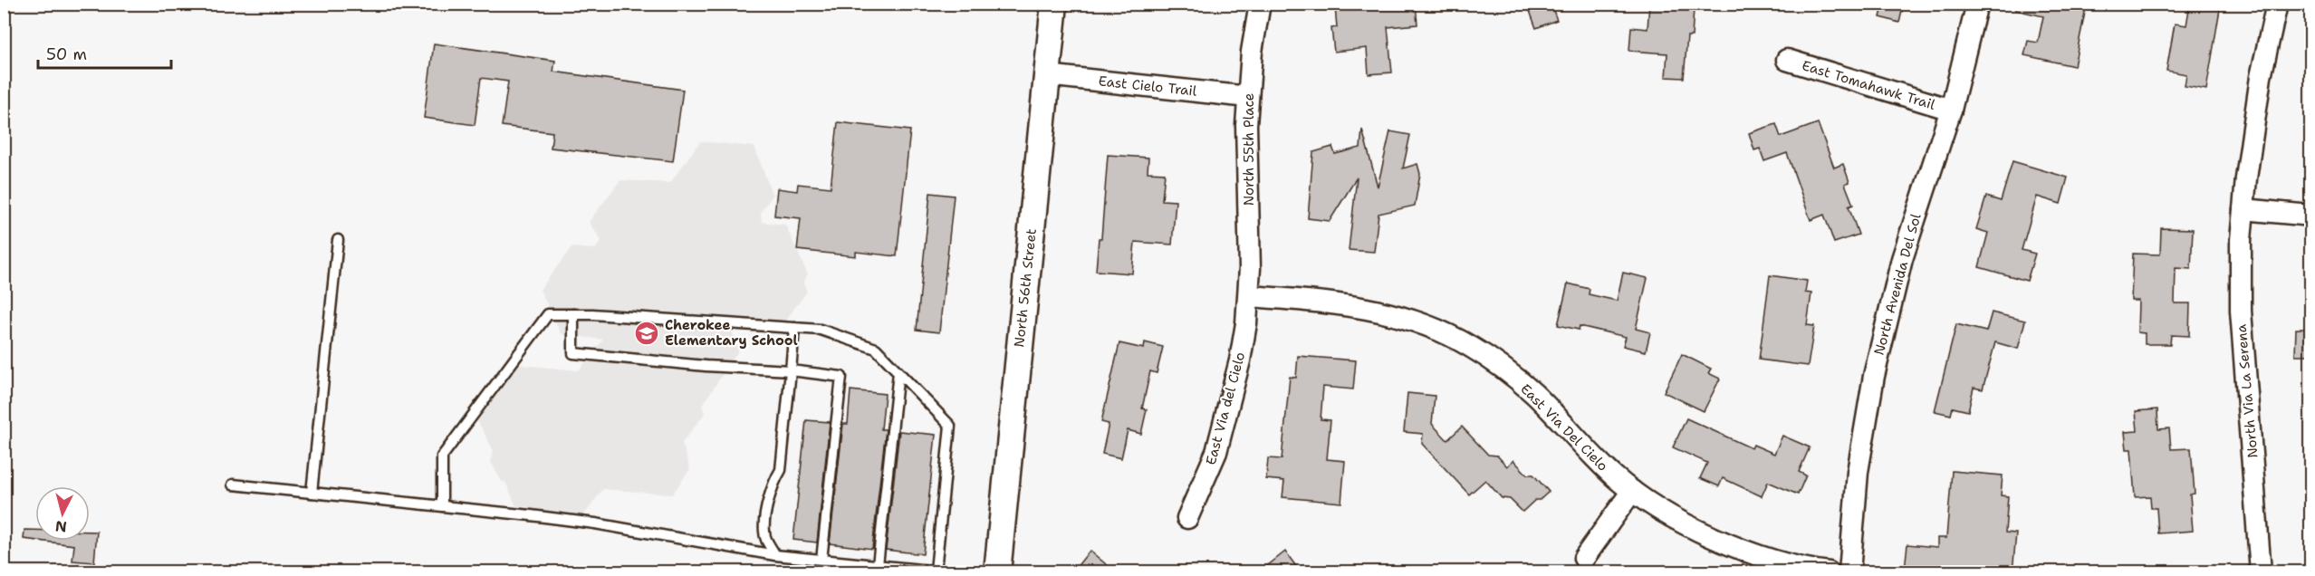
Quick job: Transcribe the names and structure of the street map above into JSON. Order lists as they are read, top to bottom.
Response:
{
  "streets": {
    "street": [
      "East Tomahawk Trail",
      "East Cielo Trail",
      "North 55th Place",
      "North Avenida Del Sol",
      "North 56th Street",
      "North Via La Serena",
      "East Via del Cielo",
      "East Via Del Cielo"
    ]
  },
  "crossings": [
    ["East Tomahawk Trail", "North Avenida Del Sol"],
    ["East Cielo Trail", "North 55th Place"],
    ["East Cielo Trail", "North 56th Street"],
    ["North 55th Place", "East Via del Cielo"],
    ["North 55th Place", "East Via Del Cielo"],
    ["East Via del Cielo", "East Via Del Cielo"]
  ],
  "places": {
    "school or university": ["Cherokee Elementary School"]
  },
  "scale_bar": "50 m",
  "north": "bottom"
}
